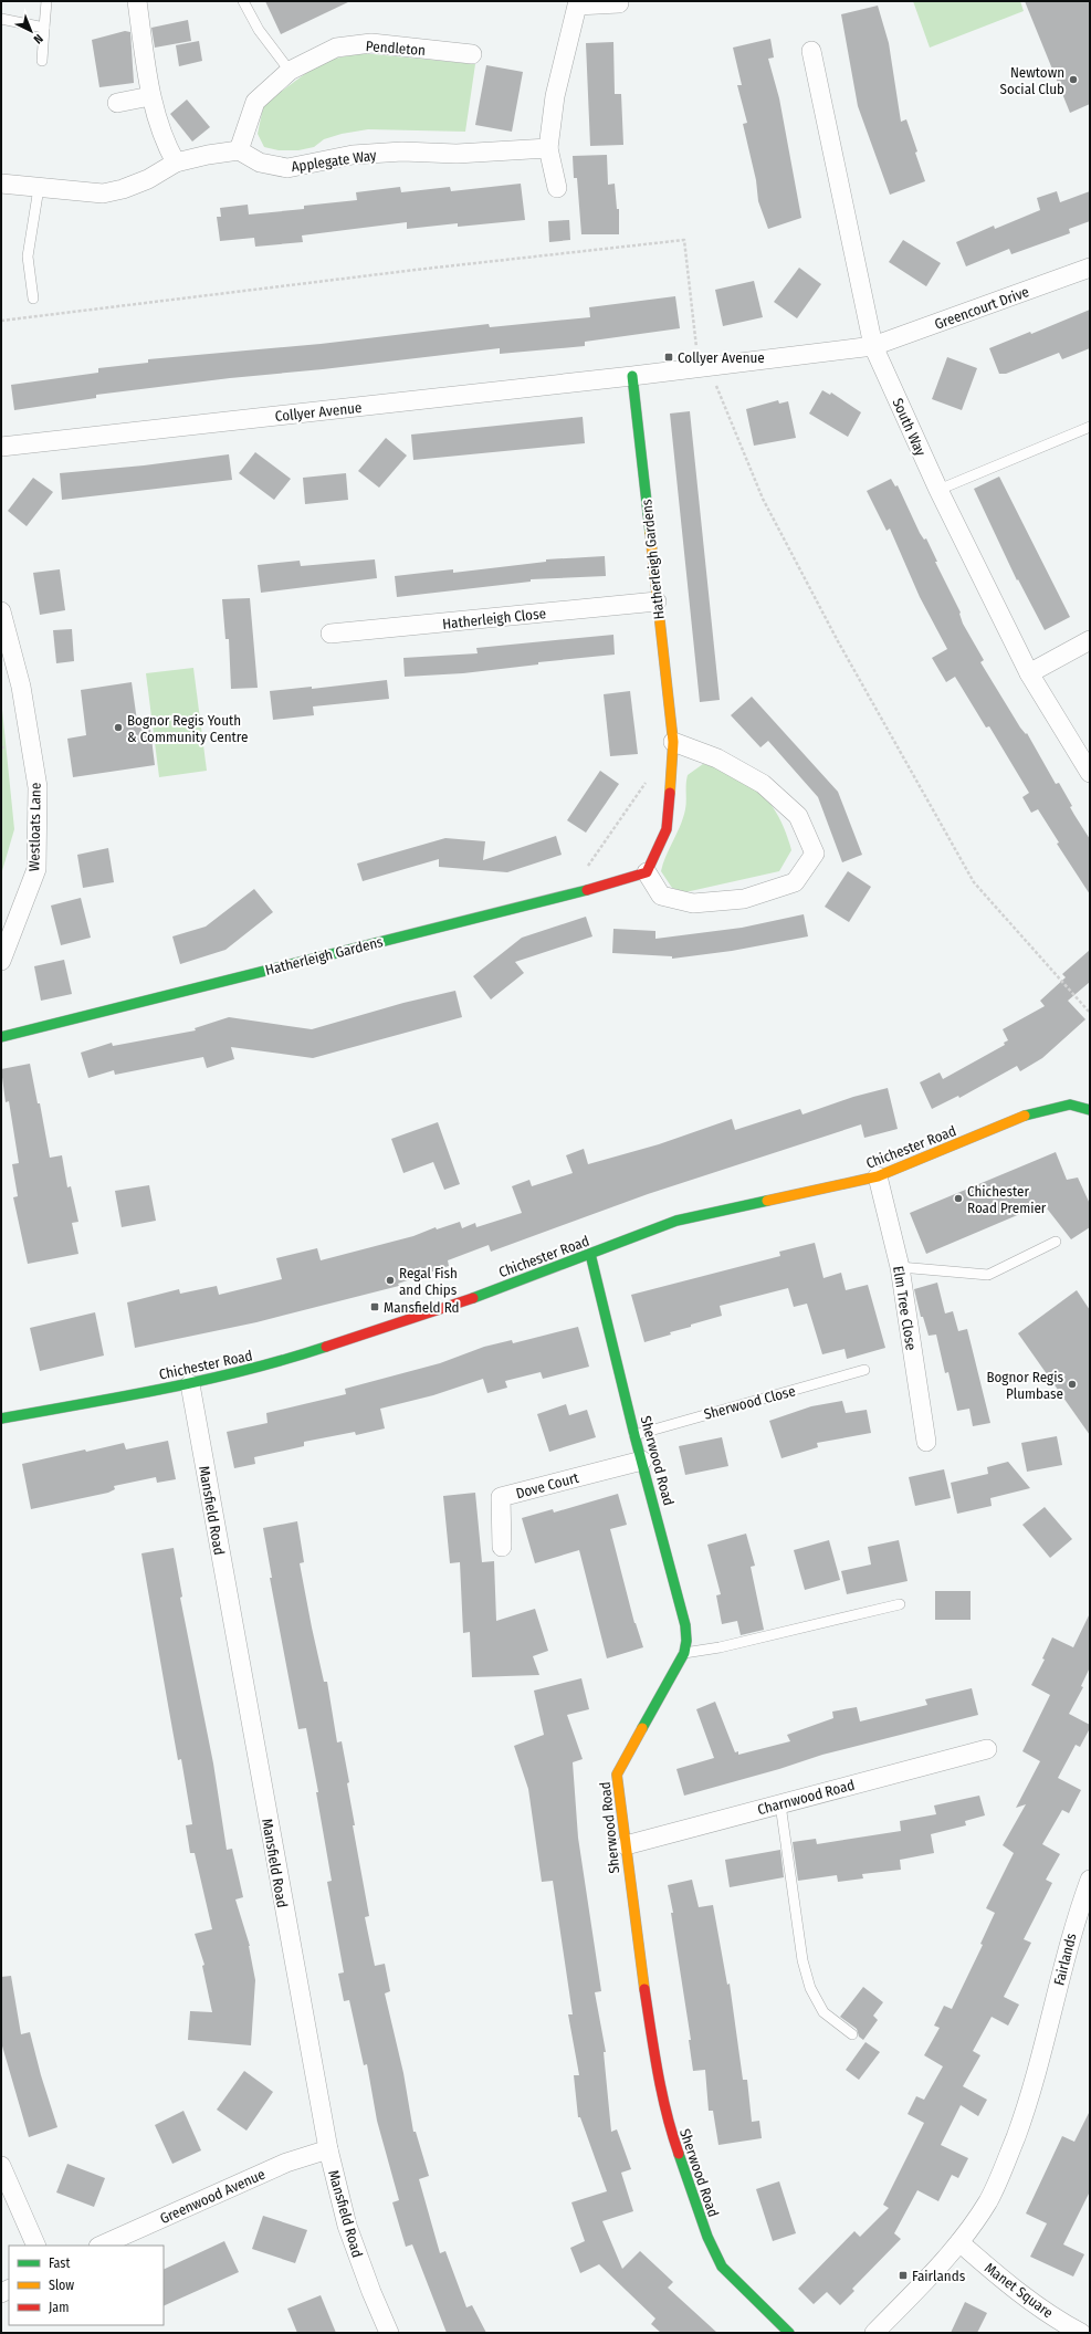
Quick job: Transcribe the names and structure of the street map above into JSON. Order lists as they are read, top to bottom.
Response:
{
  "streets": {
    "street": [
      "Pendleton",
      "Applegate Way",
      "Greencourt Drive",
      "Collyer Avenue",
      "South Way",
      "Hatherleigh Gardens",
      "Hatherleigh Close",
      "Westloats Lane",
      "Chichester Road",
      "Elm Tree Close",
      "Sherwood Road",
      "Dove Court",
      "Mansfield Road",
      "Charnwood Road",
      "Fairlands",
      "Greenwood Avenue",
      "Manet Square"
    ],
    "lane": ["Sherwood Close"]
  },
  "crossings": [
    ["Pendleton", "Applegate Way"],
    ["Greencourt Drive", "Collyer Avenue"],
    ["Greencourt Drive", "South Way"],
    ["Collyer Avenue", "South Way"],
    ["Collyer Avenue", "Hatherleigh Gardens"],
    ["Hatherleigh Gardens", "Hatherleigh Close"],
    ["Chichester Road", "Elm Tree Close"],
    ["Chichester Road", "Sherwood Road"],
    ["Chichester Road", "Mansfield Road"],
    ["Sherwood Close", "Sherwood Road"],
    ["Sherwood Road", "Dove Court"],
    ["Sherwood Road", "Charnwood Road"],
    ["Mansfield Road", "Greenwood Avenue"],
    ["Fairlands", "Manet Square"]
  ],
  "places": {
    "other": [
      "Newtown Social Club",
      "Bognor Regis Youth & Community Centre",
      "Chichester Road Premier",
      "Regal Fish and Chips",
      "Bognor Regis Plumbase"
    ],
    "transit": ["Collyer Avenue", "Mansfield Rd", "Fairlands"]
  },
  "legend": ["Fast", "Slow", "Jam"],
  "north": "bottom right"
}
